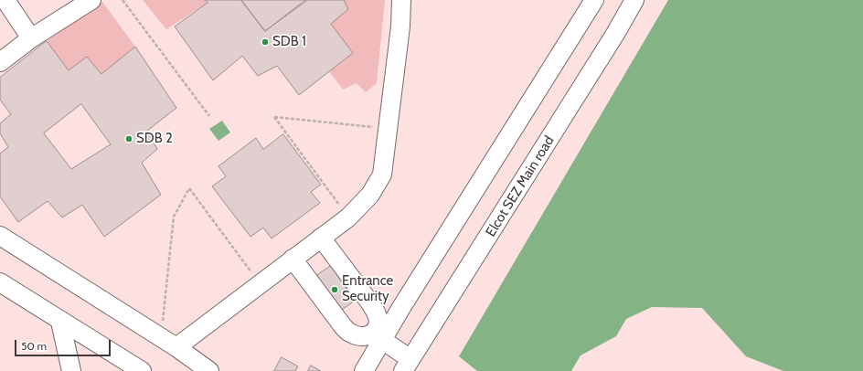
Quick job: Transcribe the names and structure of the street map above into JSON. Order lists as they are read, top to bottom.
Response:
{
  "streets": {
    "street": ["Elcot SEZ Main road"]
  },
  "places": ["SDB 1", "SDB 2", "Entrance Security"],
  "scale_bar": "50 m"
}
